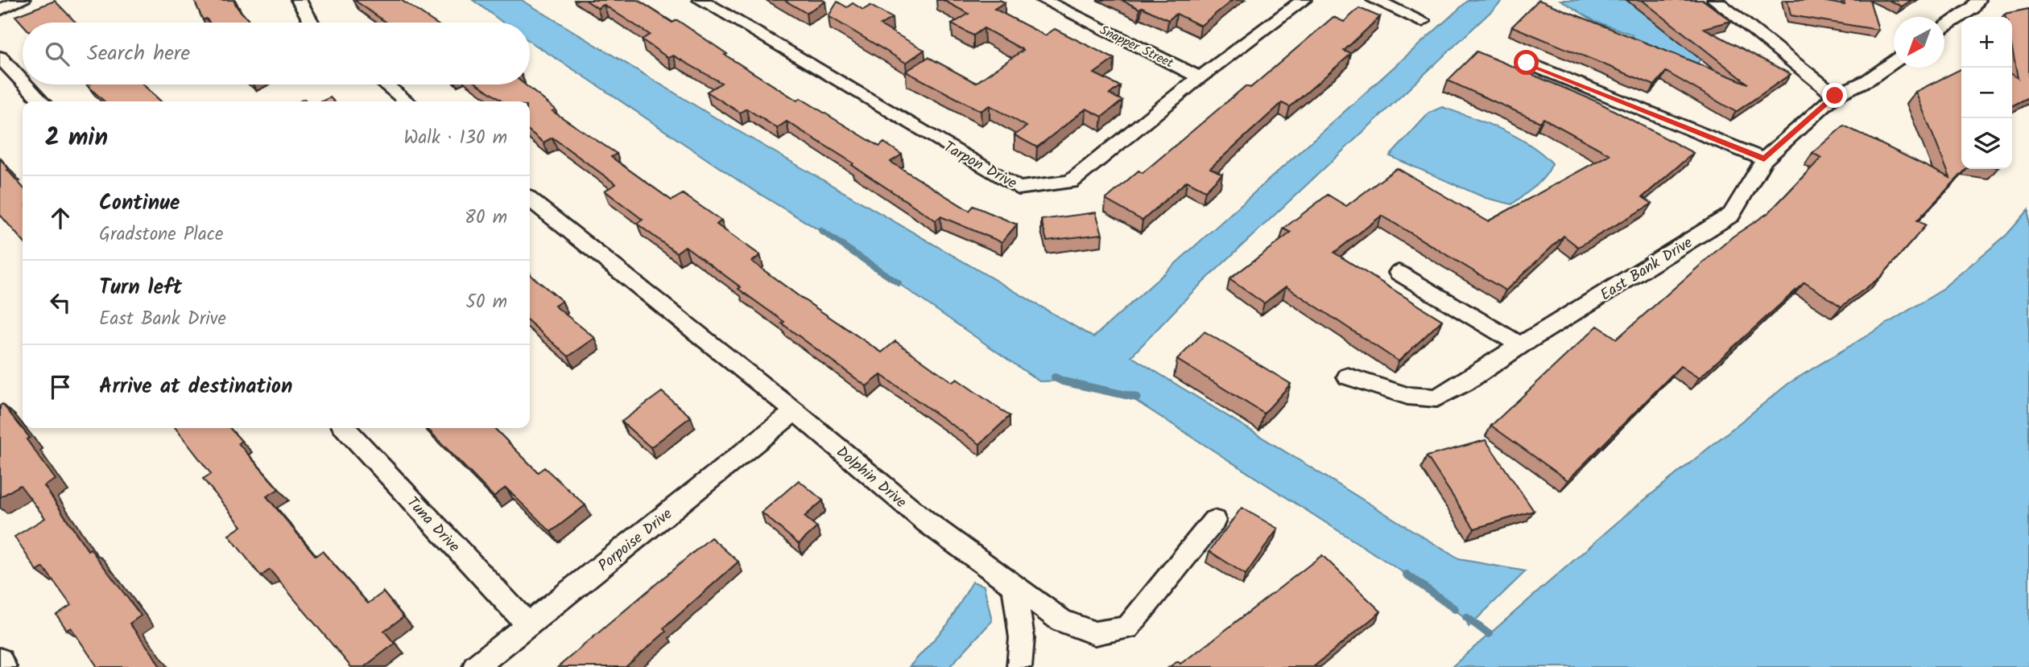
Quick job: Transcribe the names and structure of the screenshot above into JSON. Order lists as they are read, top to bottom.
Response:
{
  "streets": {
    "street": [
      "Snapper Street",
      "Tarpon Drive",
      "East Bank Drive",
      "Dolphin Drive",
      "Tuna Drive",
      "Porpoise Drive"
    ]
  },
  "crossings": [
    ["Snapper Street", "Tarpon Drive"],
    ["Dolphin Drive", "Porpoise Drive"],
    ["Tuna Drive", "Porpoise Drive"]
  ],
  "north": "bottom left",
  "page": {
    "map_buttons": ["+", "−"],
    "search": "Search here",
    "heading": ["2 min", "Walk · 130 m"],
    "list": [
      ["Continue", "Gradstone Place", "80 m"],
      ["Turn left", "East Bank Drive", "50 m"],
      "Arrive at destination"
    ]
  }
}
